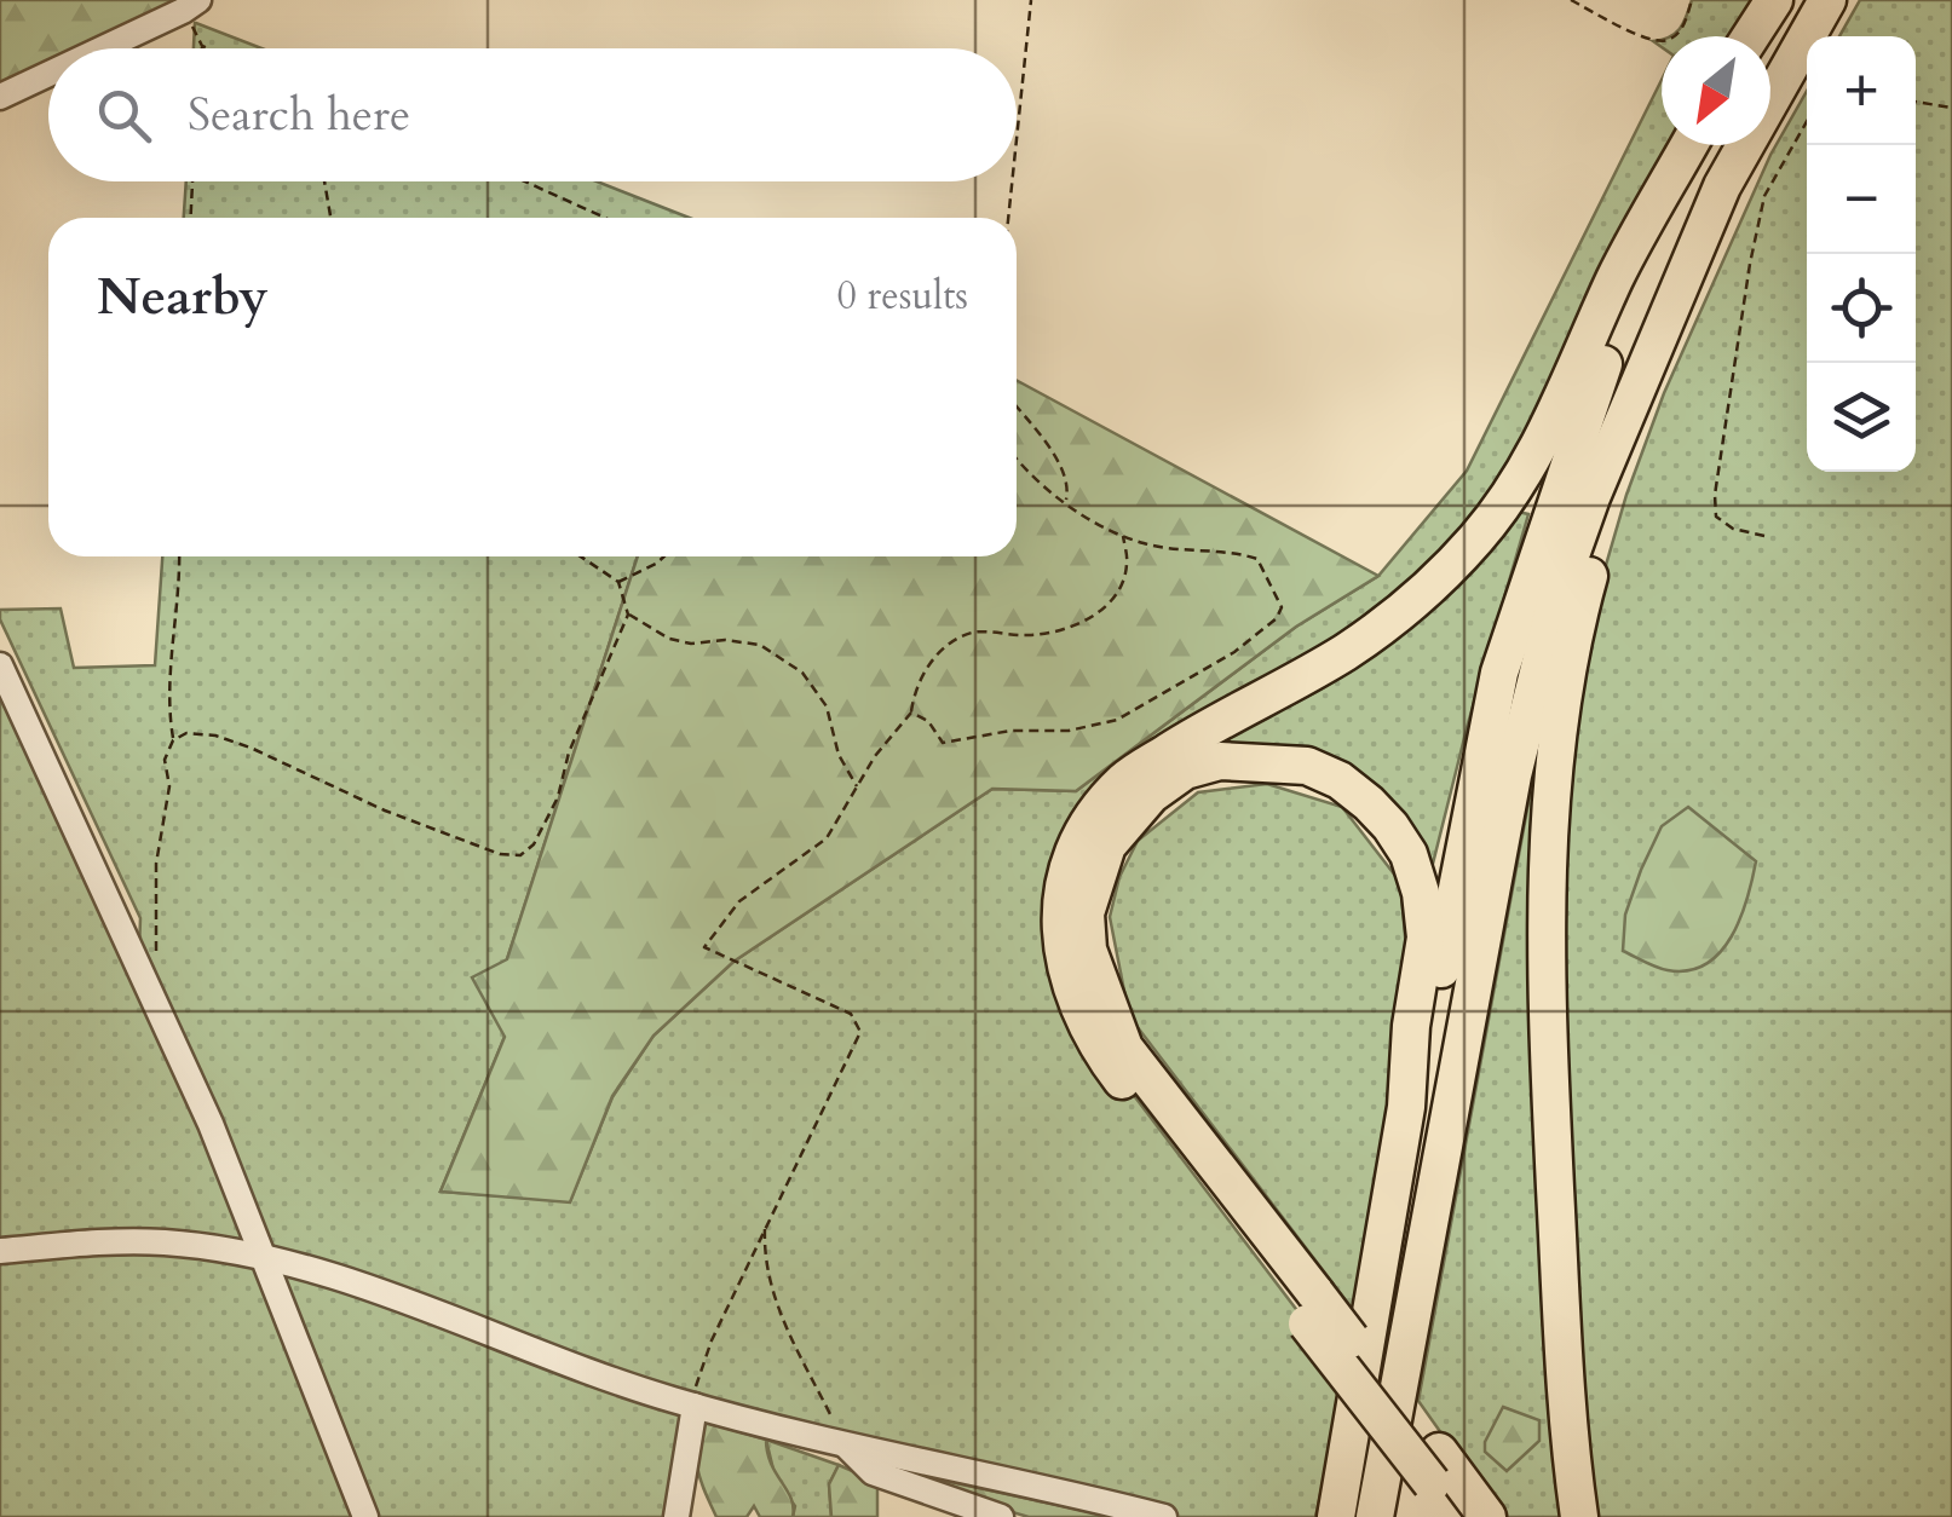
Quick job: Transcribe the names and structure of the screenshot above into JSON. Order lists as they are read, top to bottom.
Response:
{
  "north": "bottom left",
  "page": {
    "map_buttons": ["+", "−"],
    "search": "Search here",
    "heading": ["Nearby", "0 results"]
  }
}
